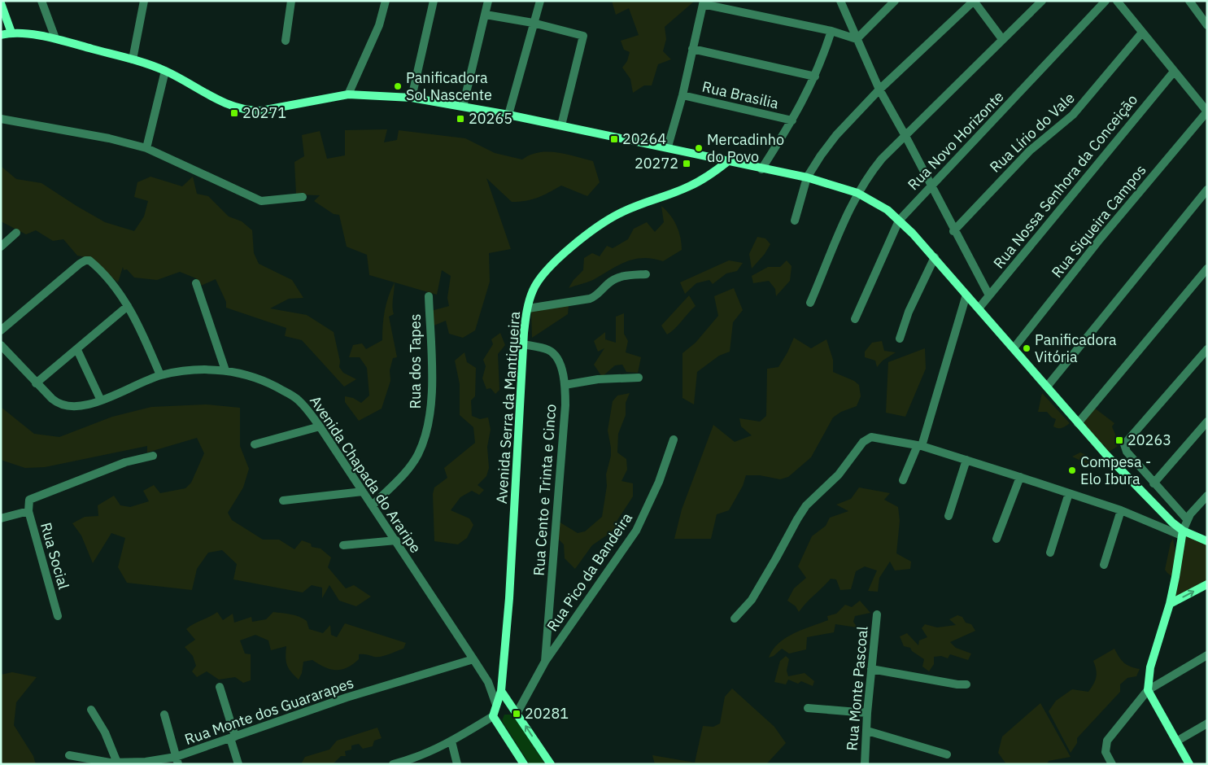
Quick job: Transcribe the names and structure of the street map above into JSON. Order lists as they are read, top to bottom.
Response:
{
  "streets": {
    "main road": ["Avenida Serra da Mantiqueira"],
    "street": [
      "Rua Brasilia",
      "Rua Lírio do Vale",
      "Rua Novo Horizonte",
      "Rua Nossa Senhora da Conceição",
      "Rua Siqueira Campos",
      "Rua dos Tapes",
      "Avenida Chapada do Araripe",
      "Rua Cento e Trinta e Cinco",
      "Rua Social",
      "Rua Pico da Bandeira",
      "Rua Monte Pascoal",
      "Rua Monte dos Guararapes"
    ]
  },
  "crossings": [
    ["Rua dos Tapes", "Avenida Chapada do Araripe"],
    ["Avenida Serra da Mantiqueira", "Rua Cento e Trinta e Cinco"],
    ["Avenida Chapada do Araripe", "Rua Monte dos Guararapes"],
    ["Rua Cento e Trinta e Cinco", "Rua Pico da Bandeira"]
  ],
  "places": {
    "other": [
      "Panificadora Sol Nascente",
      "Mercadinho do Povo",
      "Panificadora Vitória",
      "Compesa - Elo Ibura"
    ],
    "transit": [
      "20271",
      "20265",
      "20264",
      "20272",
      "20263",
      "20281"
    ]
  }
}
